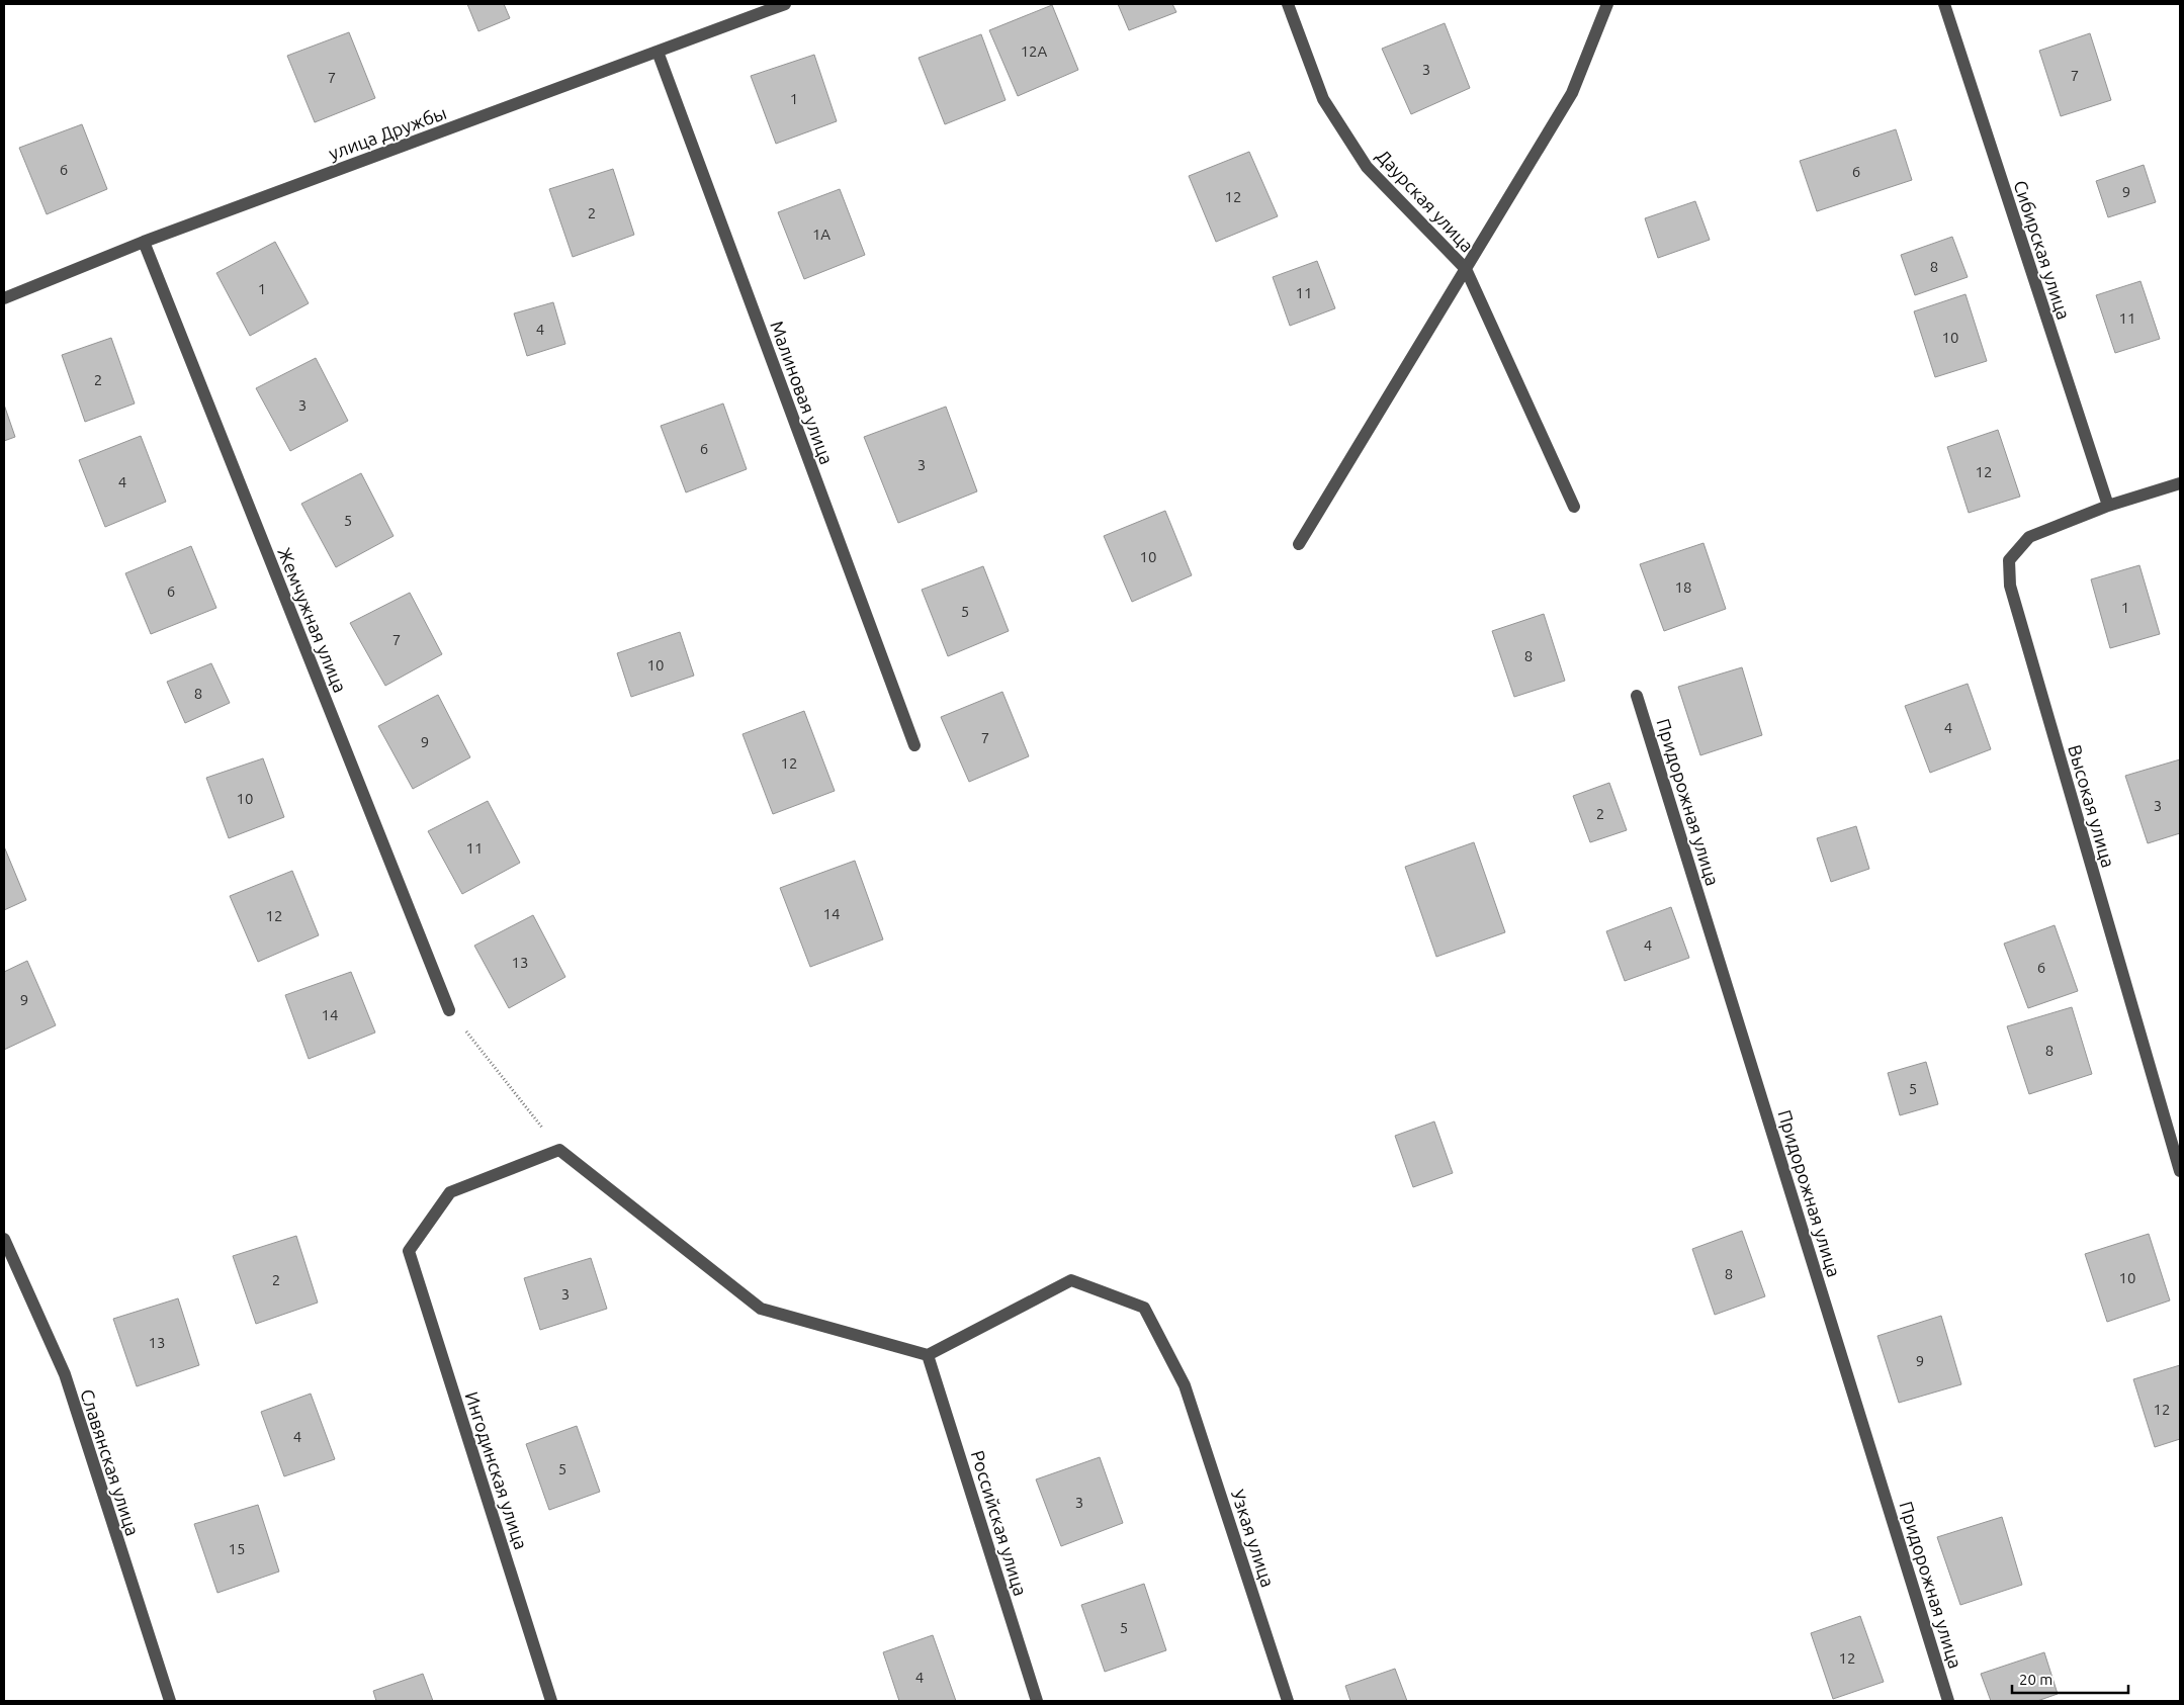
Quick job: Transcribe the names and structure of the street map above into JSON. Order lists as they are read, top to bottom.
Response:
{
  "streets": {
    "street": [
      "улица Дружбы",
      "Даурская улица",
      "Сибирская улица",
      "Малиновая улица",
      "Жемчужная улица",
      "Придорожная улица",
      "Высокая улица",
      "Славянская улица",
      "Ингодинская улица",
      "Российская улица",
      "Узкая улица"
    ]
  },
  "crossings": [
    ["улица Дружбы", "Малиновая улица"],
    ["улица Дружбы", "Жемчужная улица"],
    ["Сибирская улица", "Высокая улица"],
    ["Российская улица", "Узкая улица"]
  ],
  "house_numbers": [
    "12А",
    "3",
    "7",
    "7",
    "1",
    "6",
    "6",
    "9",
    "12",
    "2",
    "1А",
    "8",
    "1",
    "11",
    "11",
    "4",
    "10",
    "2",
    "3",
    "6",
    "3",
    "12",
    "4",
    "5",
    "10",
    "18",
    "6",
    "1",
    "5",
    "7",
    "8",
    "10",
    "8",
    "4",
    "7",
    "9",
    "12",
    "10",
    "3",
    "2",
    "11",
    "14",
    "12",
    "4",
    "13",
    "6",
    "9",
    "14",
    "8",
    "5",
    "8",
    "10",
    "2",
    "3",
    "13",
    "9",
    "12",
    "4",
    "5",
    "3",
    "15",
    "5",
    "12",
    "4"
  ],
  "scale_bar": "20 m"
}
